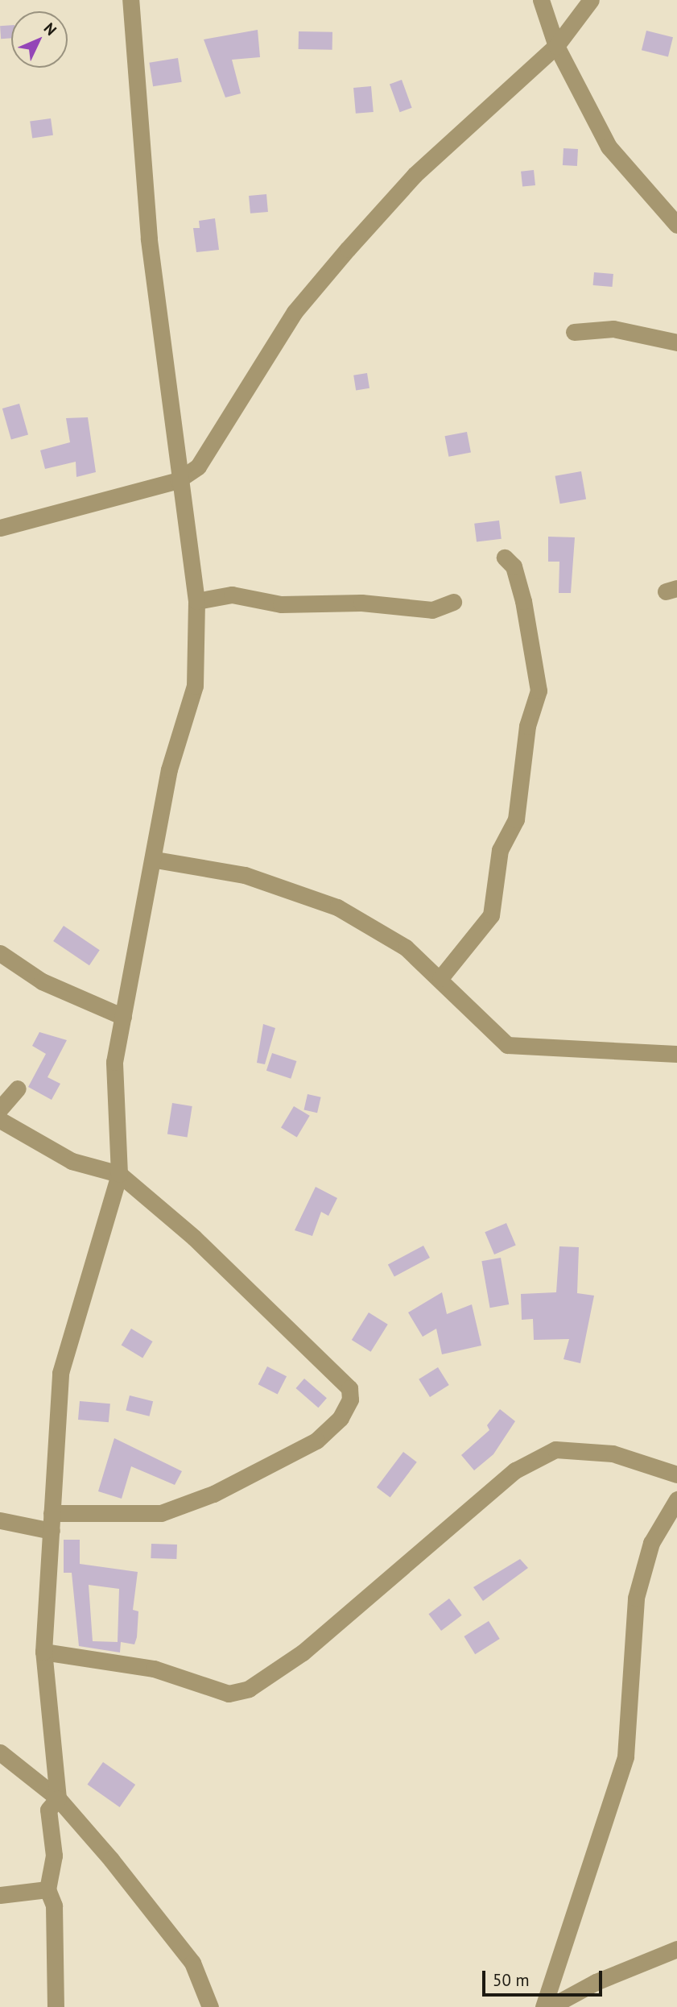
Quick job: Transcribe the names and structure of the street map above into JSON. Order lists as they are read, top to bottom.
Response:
{
  "scale_bar": "50 m",
  "north": "top right"
}
